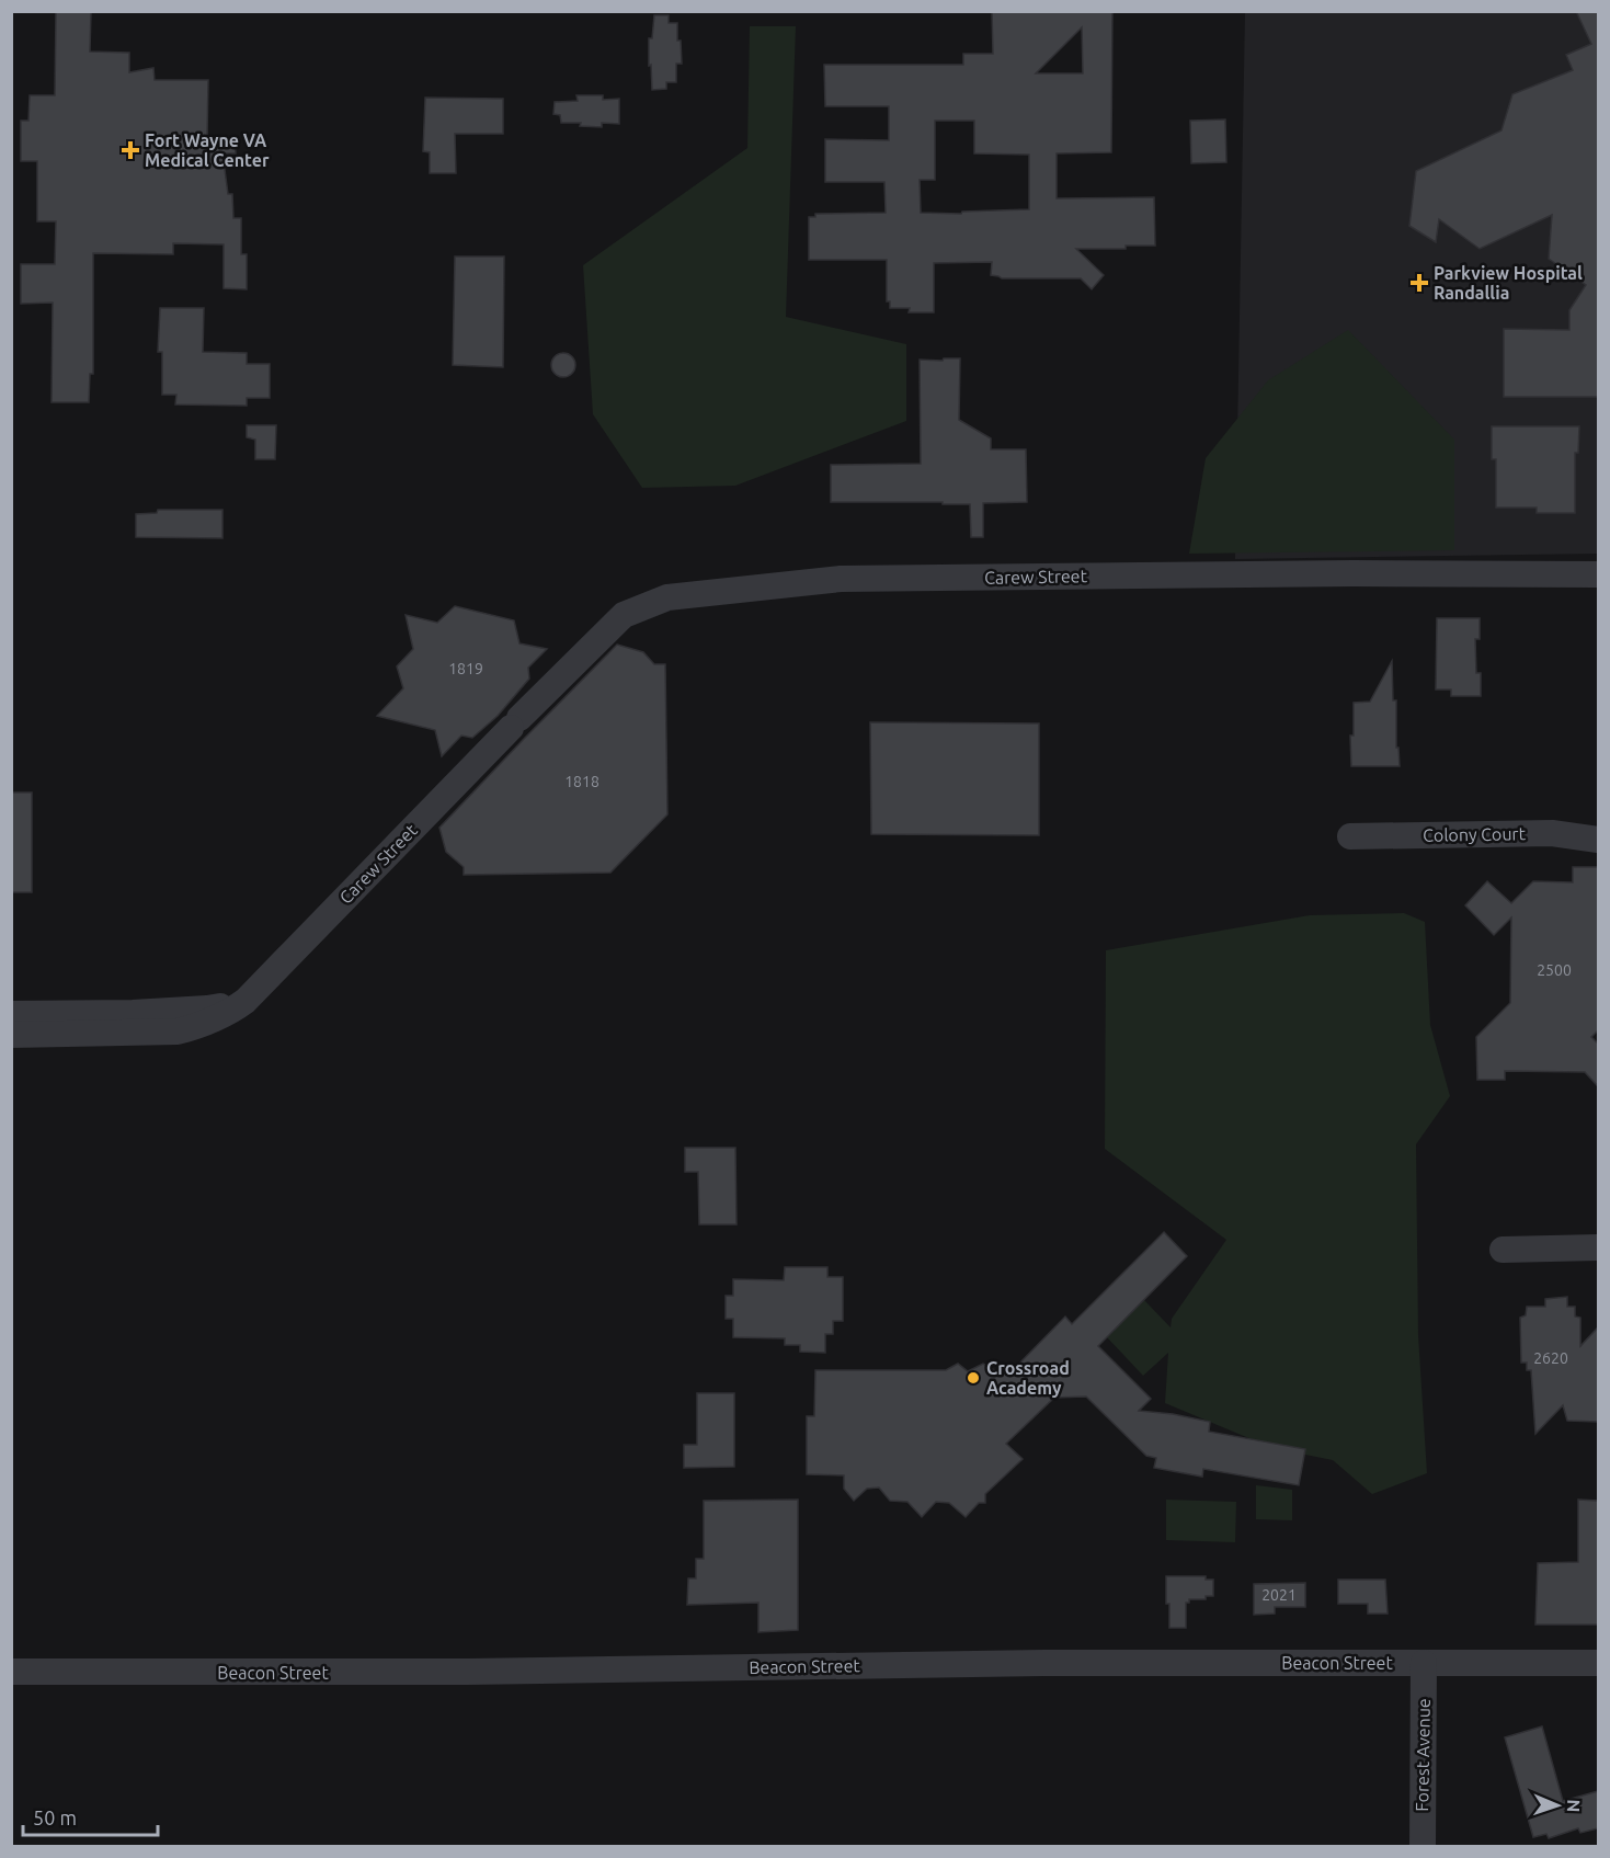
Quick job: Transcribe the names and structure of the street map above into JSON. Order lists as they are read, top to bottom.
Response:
{
  "streets": {
    "street": [
      "Carew Street",
      "Colony Court",
      "Beacon Street",
      "Forest Avenue"
    ]
  },
  "crossings": [
    ["Beacon Street", "Forest Avenue"]
  ],
  "places": {
    "health": ["Fort Wayne VA Medical Center", "Parkview Hospital Randallia"],
    "other": ["Crossroad Academy"]
  },
  "house_numbers": [
    "1819",
    "1818",
    "2500",
    "2620",
    "2021"
  ],
  "scale_bar": "50 m",
  "north": "right"
}
